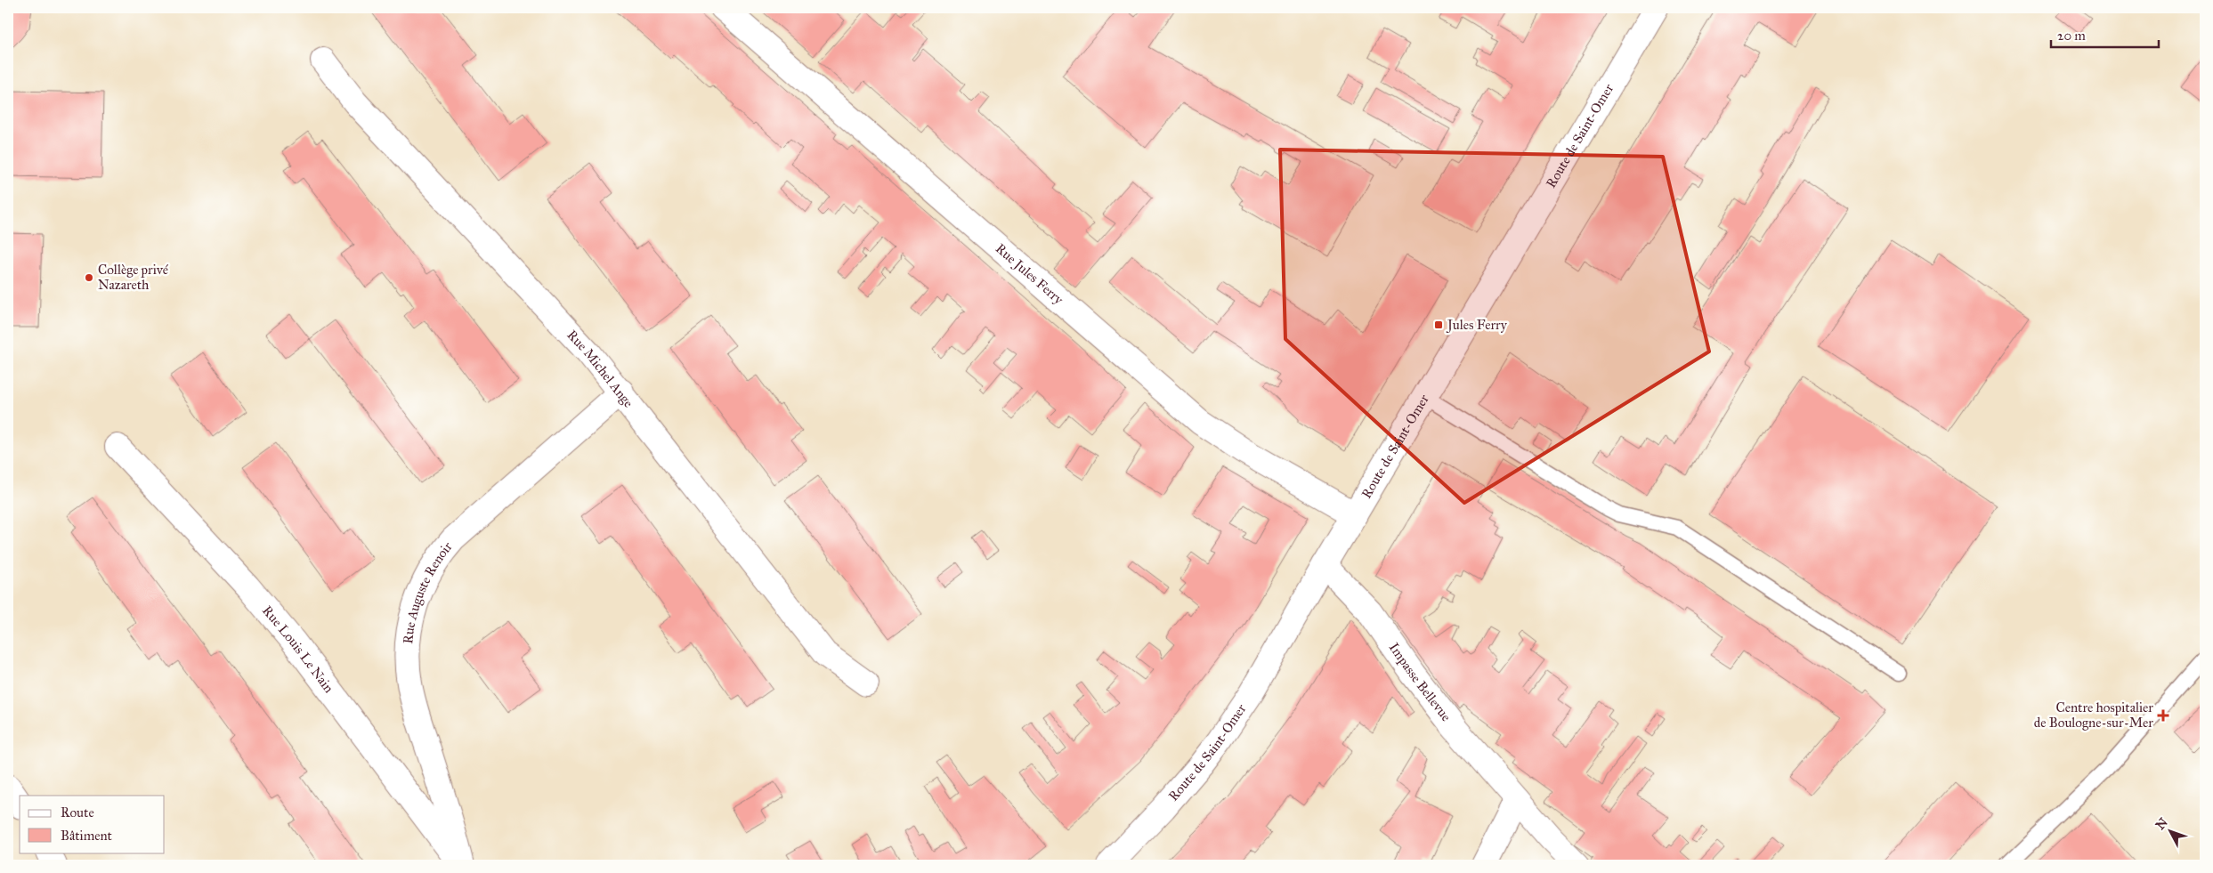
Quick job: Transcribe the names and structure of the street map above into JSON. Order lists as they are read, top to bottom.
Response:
{
  "streets": {
    "street": [
      "Route de Saint-Omer",
      "Rue Jules Ferry",
      "Rue Michel Ange",
      "Rue Auguste Renoir",
      "Rue Louis Le Nain",
      "Impasse Bellevue"
    ]
  },
  "crossings": [
    ["Route de Saint-Omer", "Rue Jules Ferry"],
    ["Route de Saint-Omer", "Impasse Bellevue"],
    ["Rue Michel Ange", "Rue Auguste Renoir"],
    ["Rue Auguste Renoir", "Rue Louis Le Nain"]
  ],
  "places": {
    "other": ["Collège privé Nazareth"],
    "transit": ["Jules Ferry"],
    "health": ["Centre hospitalier de Boulogne-sur-Mer"]
  },
  "legend": ["Route", "Bâtiment"],
  "scale_bar": "20 m",
  "north": "top left"
}
